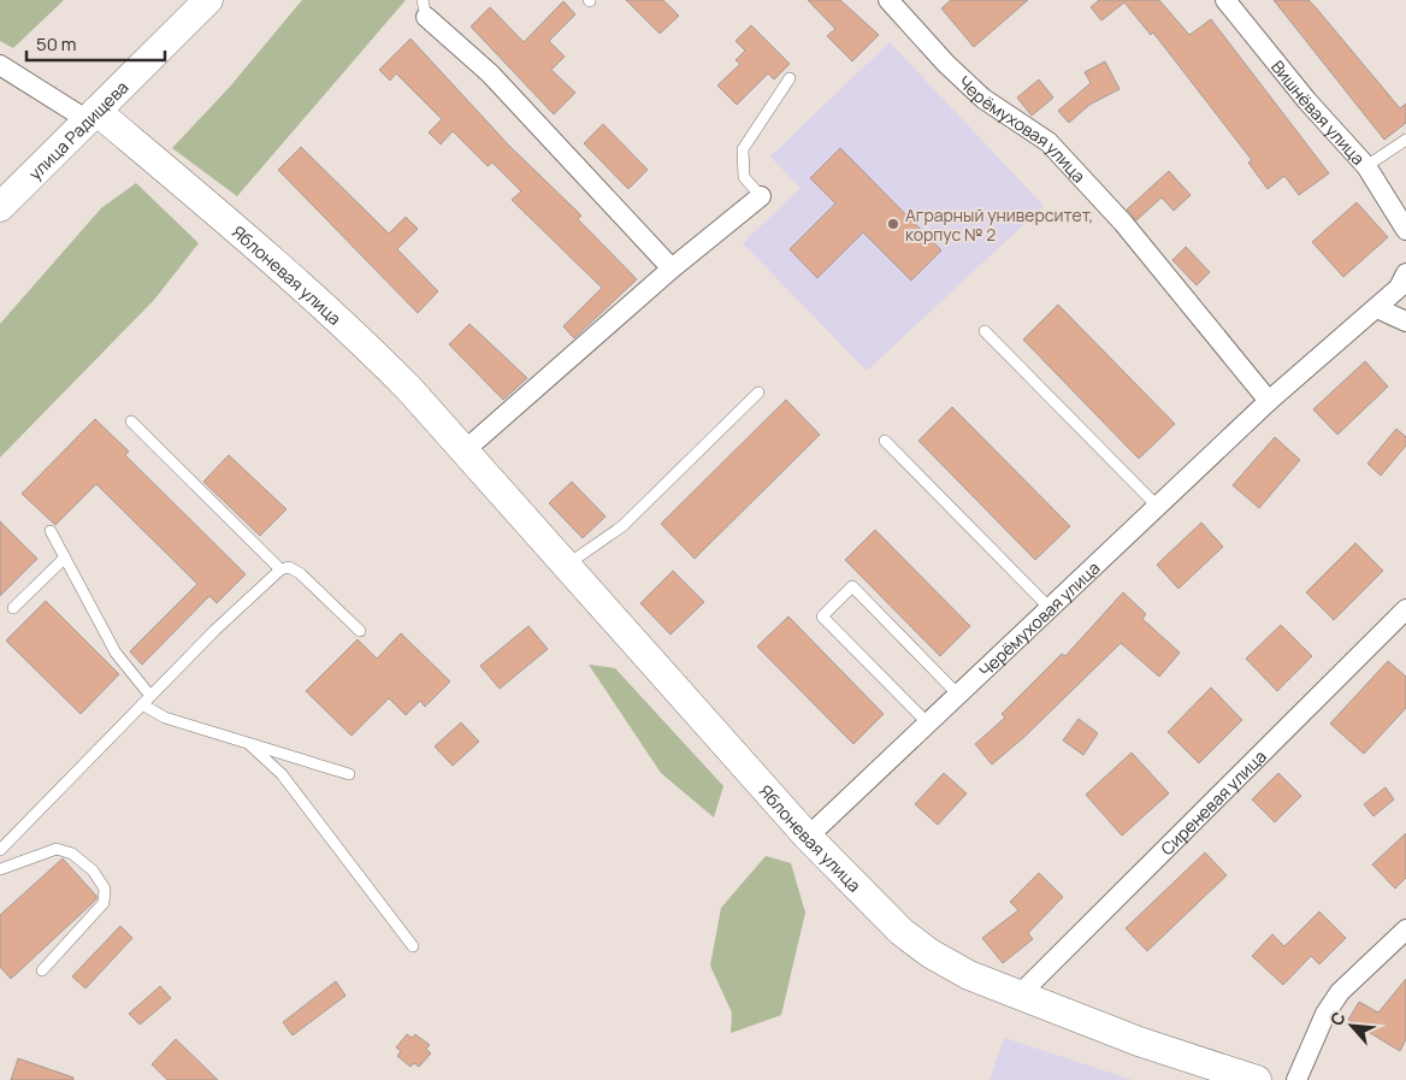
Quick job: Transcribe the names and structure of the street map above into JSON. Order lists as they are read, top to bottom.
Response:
{
  "streets": {
    "street": [
      "Вишнёвая улица",
      "улица Радищева",
      "Черёмуховая улица",
      "Яблоневая улица",
      "Сиреневая улица"
    ]
  },
  "crossings": [
    ["улица Радищева", "Яблоневая улица"],
    ["Черёмуховая улица", "Яблоневая улица"],
    ["Яблоневая улица", "Сиреневая улица"]
  ],
  "places": ["Аграрный университет, корпус № 2"],
  "scale_bar": "50 m",
  "north": "top left"
}
